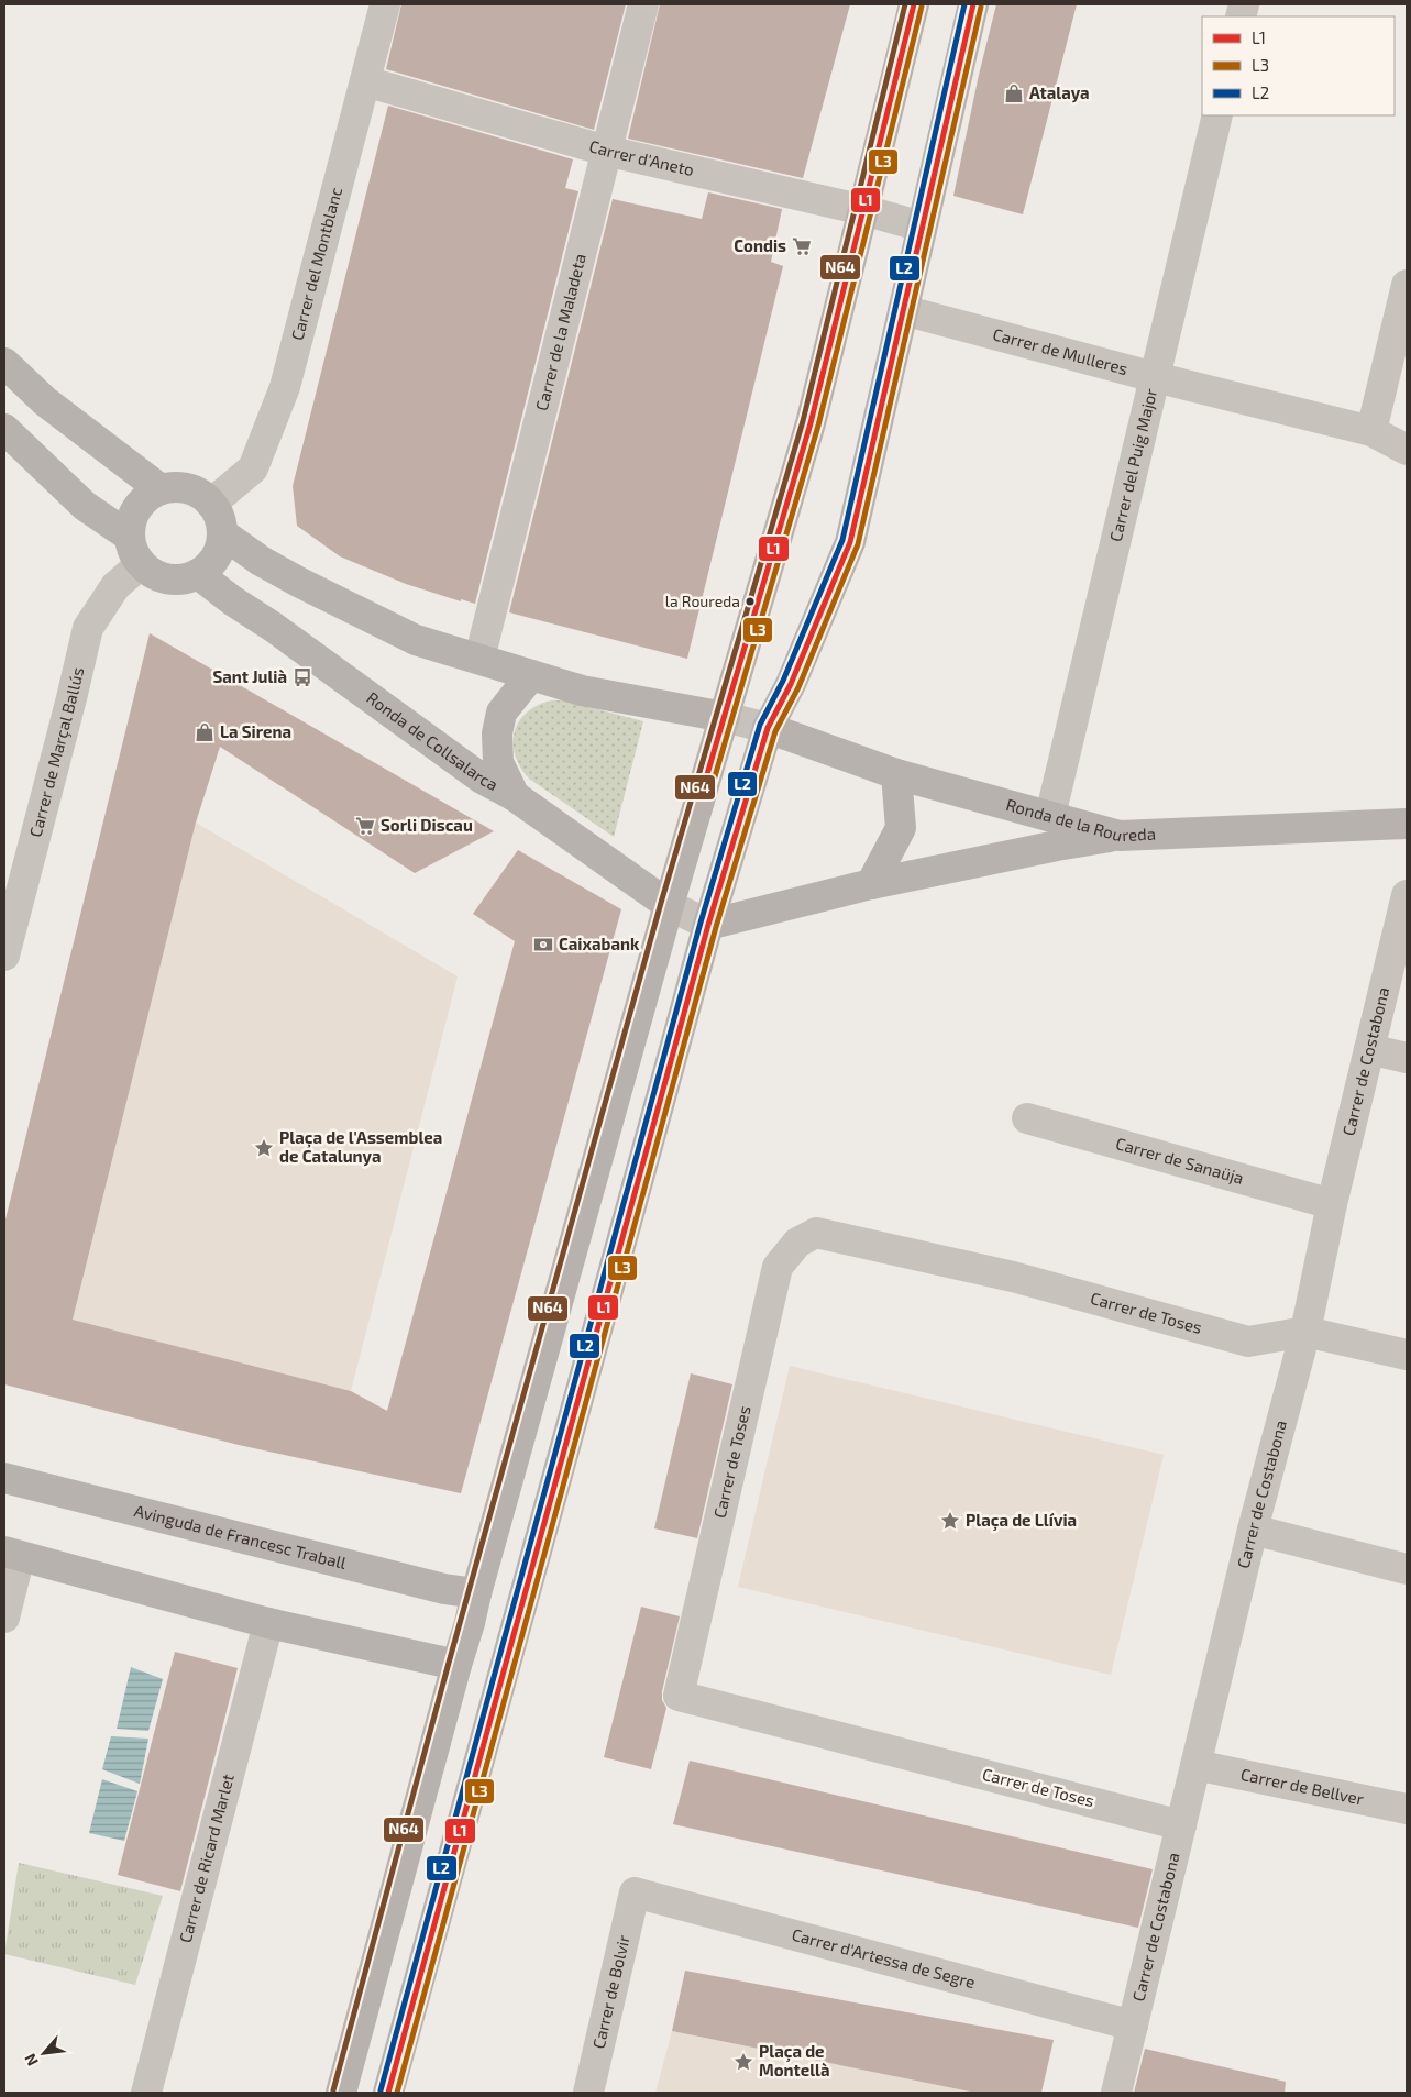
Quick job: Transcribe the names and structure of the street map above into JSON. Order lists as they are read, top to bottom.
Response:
{
  "streets": {
    "street": [
      "Carrer d'Aneto",
      "Carrer del Montblanc",
      "Carrer de la Maladeta",
      "Carrer de Mulleres",
      "Carrer del Puig Major",
      "Ronda de Collsalarca",
      "Carrer de Marçal Ballús",
      "Ronda de la Roureda",
      "Carrer de Costabona",
      "Carrer de Sanaüja",
      "Carrer de Toses",
      "Avinguda de Francesc Traball",
      "Carrer de Bellver",
      "Carrer de Ricard Marlet",
      "Carrer d'Artessa de Segre",
      "Carrer de Bolvir"
    ]
  },
  "crossings": [
    ["Carrer d'Aneto", "Carrer del Montblanc"],
    ["Carrer d'Aneto", "Carrer de la Maladeta"],
    ["Carrer del Montblanc", "Ronda de Collsalarca"],
    ["Carrer del Montblanc", "Carrer de Marçal Ballús"],
    ["Carrer de Mulleres", "Carrer del Puig Major"],
    ["Carrer del Puig Major", "Ronda de la Roureda"],
    ["Ronda de Collsalarca", "Carrer de Marçal Ballús"],
    ["Carrer de Costabona", "Carrer de Sanaüja"],
    ["Carrer de Costabona", "Carrer de Toses"],
    ["Carrer de Costabona", "Carrer de Bellver"],
    ["Carrer de Costabona", "Carrer d'Artessa de Segre"],
    ["Carrer d'Artessa de Segre", "Carrer de Bolvir"]
  ],
  "places": {
    "shop": ["Atalaya", "La Sirena"],
    "supermarket": ["Condis", "Sorli Discau"],
    "other": ["la Roureda"],
    "bus stop": ["Sant Julià"],
    "bank": ["Caixabank"],
    "place": ["Plaça de l'Assemblea de Catalunya", "Plaça de Llívia", "Plaça de Montellà"]
  },
  "lines": [
    "transit line L1",
    "transit line L2",
    "transit line N64",
    "transit line L3"
  ],
  "legend": ["L1", "L3", "L2"],
  "north": "bottom left"
}
